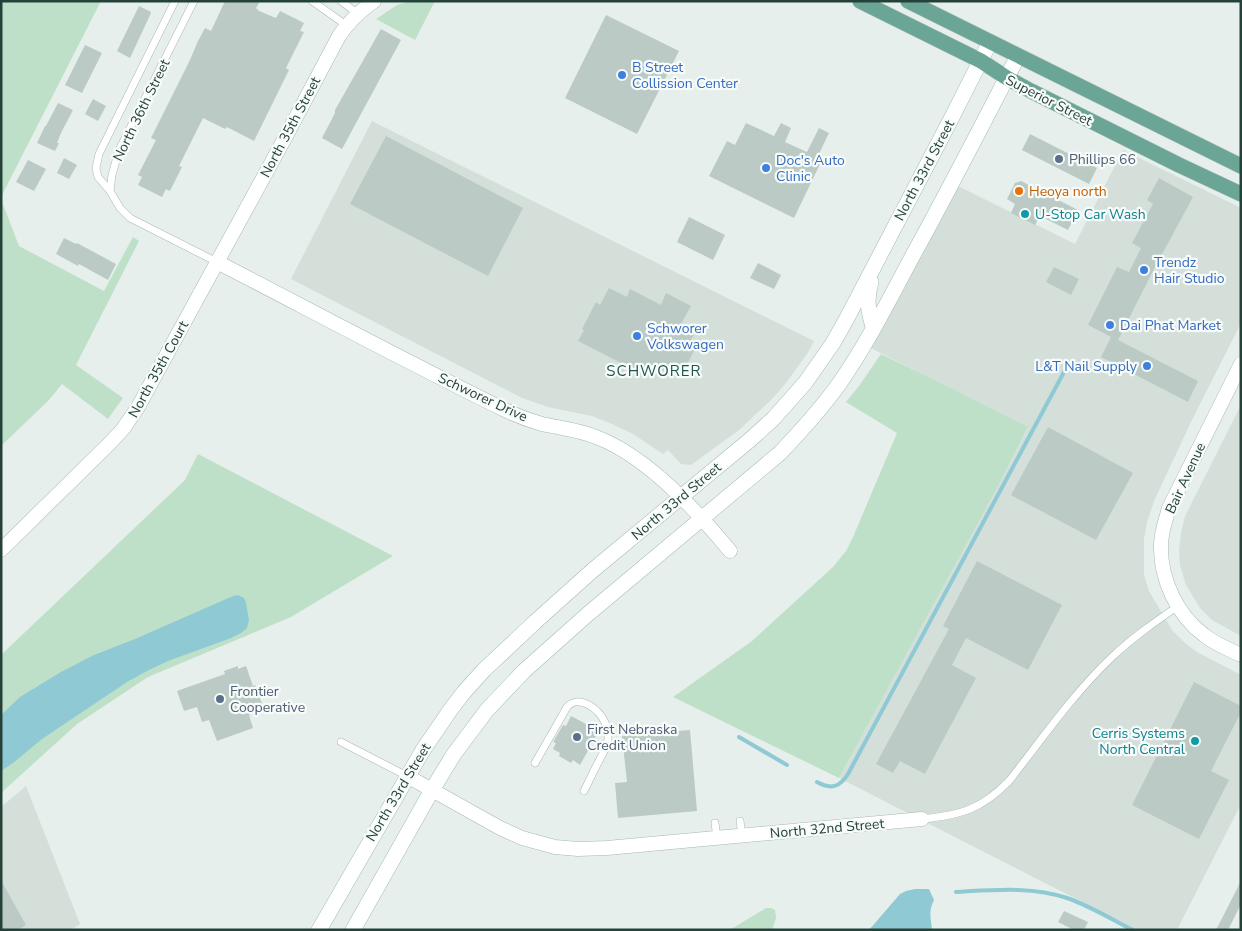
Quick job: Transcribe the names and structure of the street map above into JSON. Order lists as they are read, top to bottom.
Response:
{
  "streets": {
    "main road": ["Superior Street", "North 33rd Street"],
    "street": [
      "North 35th Street",
      "North 35th Court",
      "Schworer Drive",
      "Bair Avenue",
      "North 32nd Street"
    ],
    "lane": ["North 36th Street"]
  },
  "crossings": [
    ["Superior Street", "North 33rd Street"],
    ["North 35th Street", "North 35th Court"],
    ["North 35th Street", "Schworer Drive"],
    ["North 33rd Street", "Schworer Drive"],
    ["North 33rd Street", "North 32nd Street"],
    ["North 35th Court", "Schworer Drive"],
    ["Bair Avenue", "North 32nd Street"]
  ],
  "districts": ["SCHWORER"],
  "places": [
    "B Street Collission Center",
    "Phillips 66",
    "Doc's Auto Clinic",
    "Heoya north",
    "U-Stop Car Wash",
    "Trendz Hair Studio",
    "Dai Phat Market",
    "Schworer Volkswagen",
    "L&T Nail Supply",
    "Frontier Cooperative",
    "First Nebraska Credit Union",
    "Cerris Systems North Central"
  ]
}
